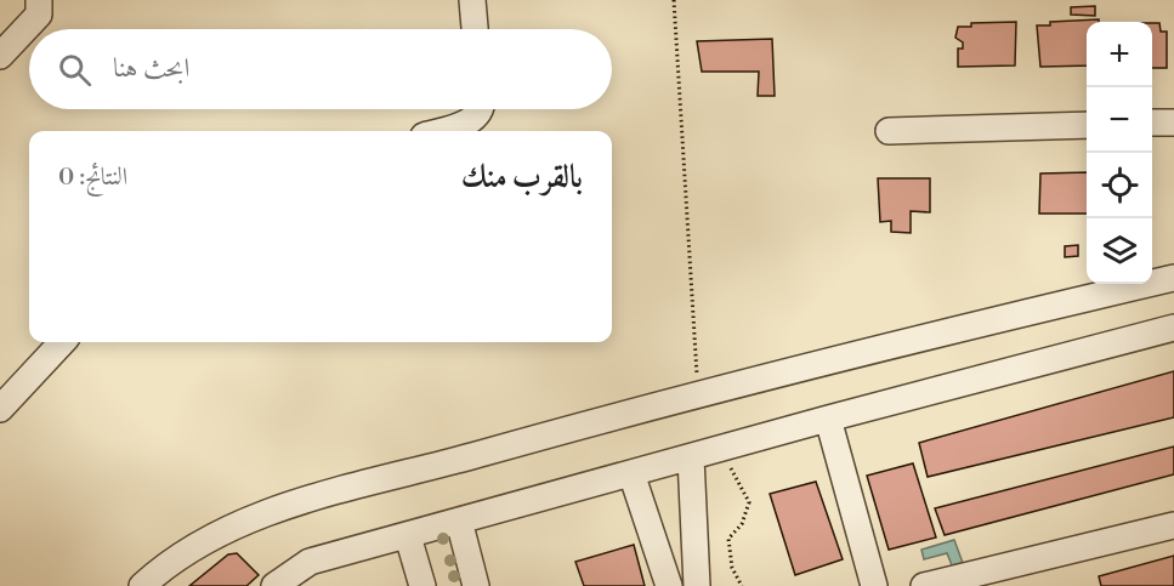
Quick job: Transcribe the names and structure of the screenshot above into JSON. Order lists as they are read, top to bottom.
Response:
{
  "page": {
    "map_buttons": ["+", "−"],
    "search": "ابحث هنا",
    "heading": ["بالقرب منك", "النتائج: 0"]
  }
}
